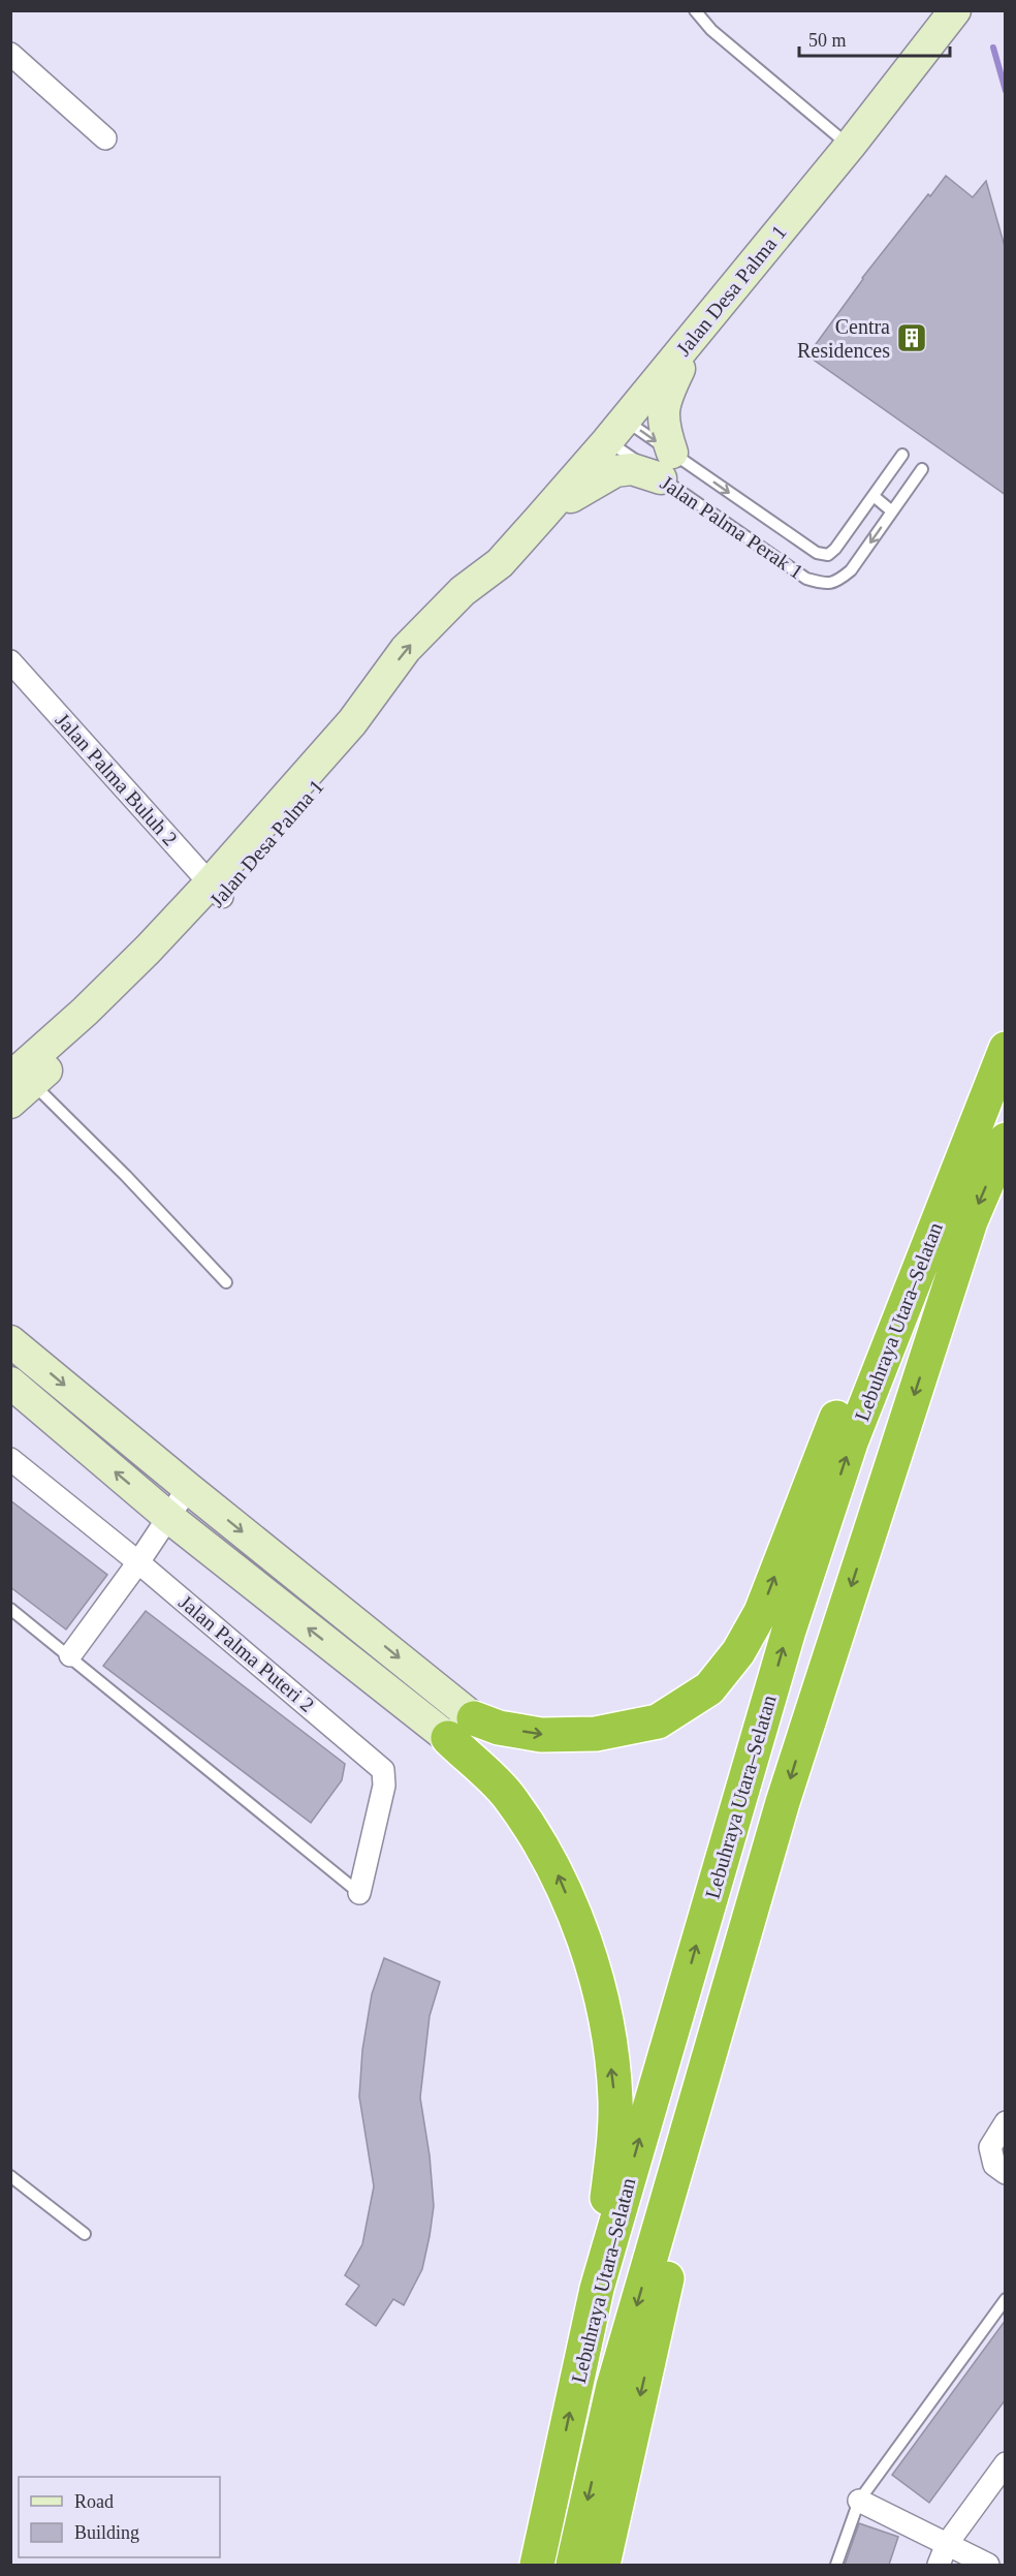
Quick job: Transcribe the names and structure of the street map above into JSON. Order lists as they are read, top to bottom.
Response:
{
  "streets": {
    "highway": ["Lebuhraya Utara–Selatan"],
    "street": ["Jalan Desa Palma 1", "Jalan Palma Buluh 2", "Jalan Palma Puteri 2"],
    "lane": ["Jalan Palma Perak 1"]
  },
  "crossings": [
    ["Jalan Desa Palma 1", "Jalan Palma Perak 1"],
    ["Jalan Desa Palma 1", "Jalan Palma Buluh 2"]
  ],
  "places": {
    "building": ["Centra Residences"]
  },
  "legend": ["Road", "Building"],
  "scale_bar": "50 m"
}
